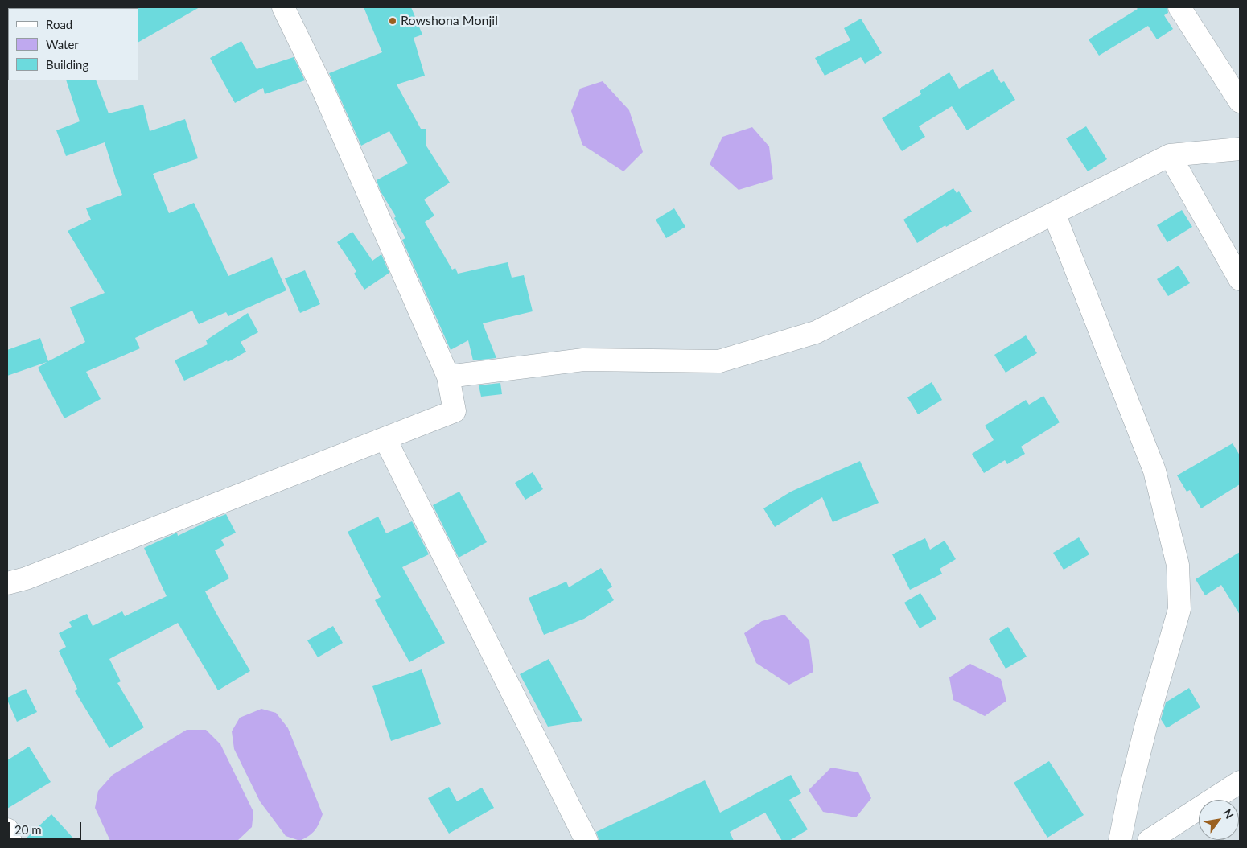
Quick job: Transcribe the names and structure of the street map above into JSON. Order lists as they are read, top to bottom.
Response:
{
  "places": ["Rowshona Monjil"],
  "legend": ["Road", "Water", "Building"],
  "scale_bar": "20 m",
  "north": "top right"
}
